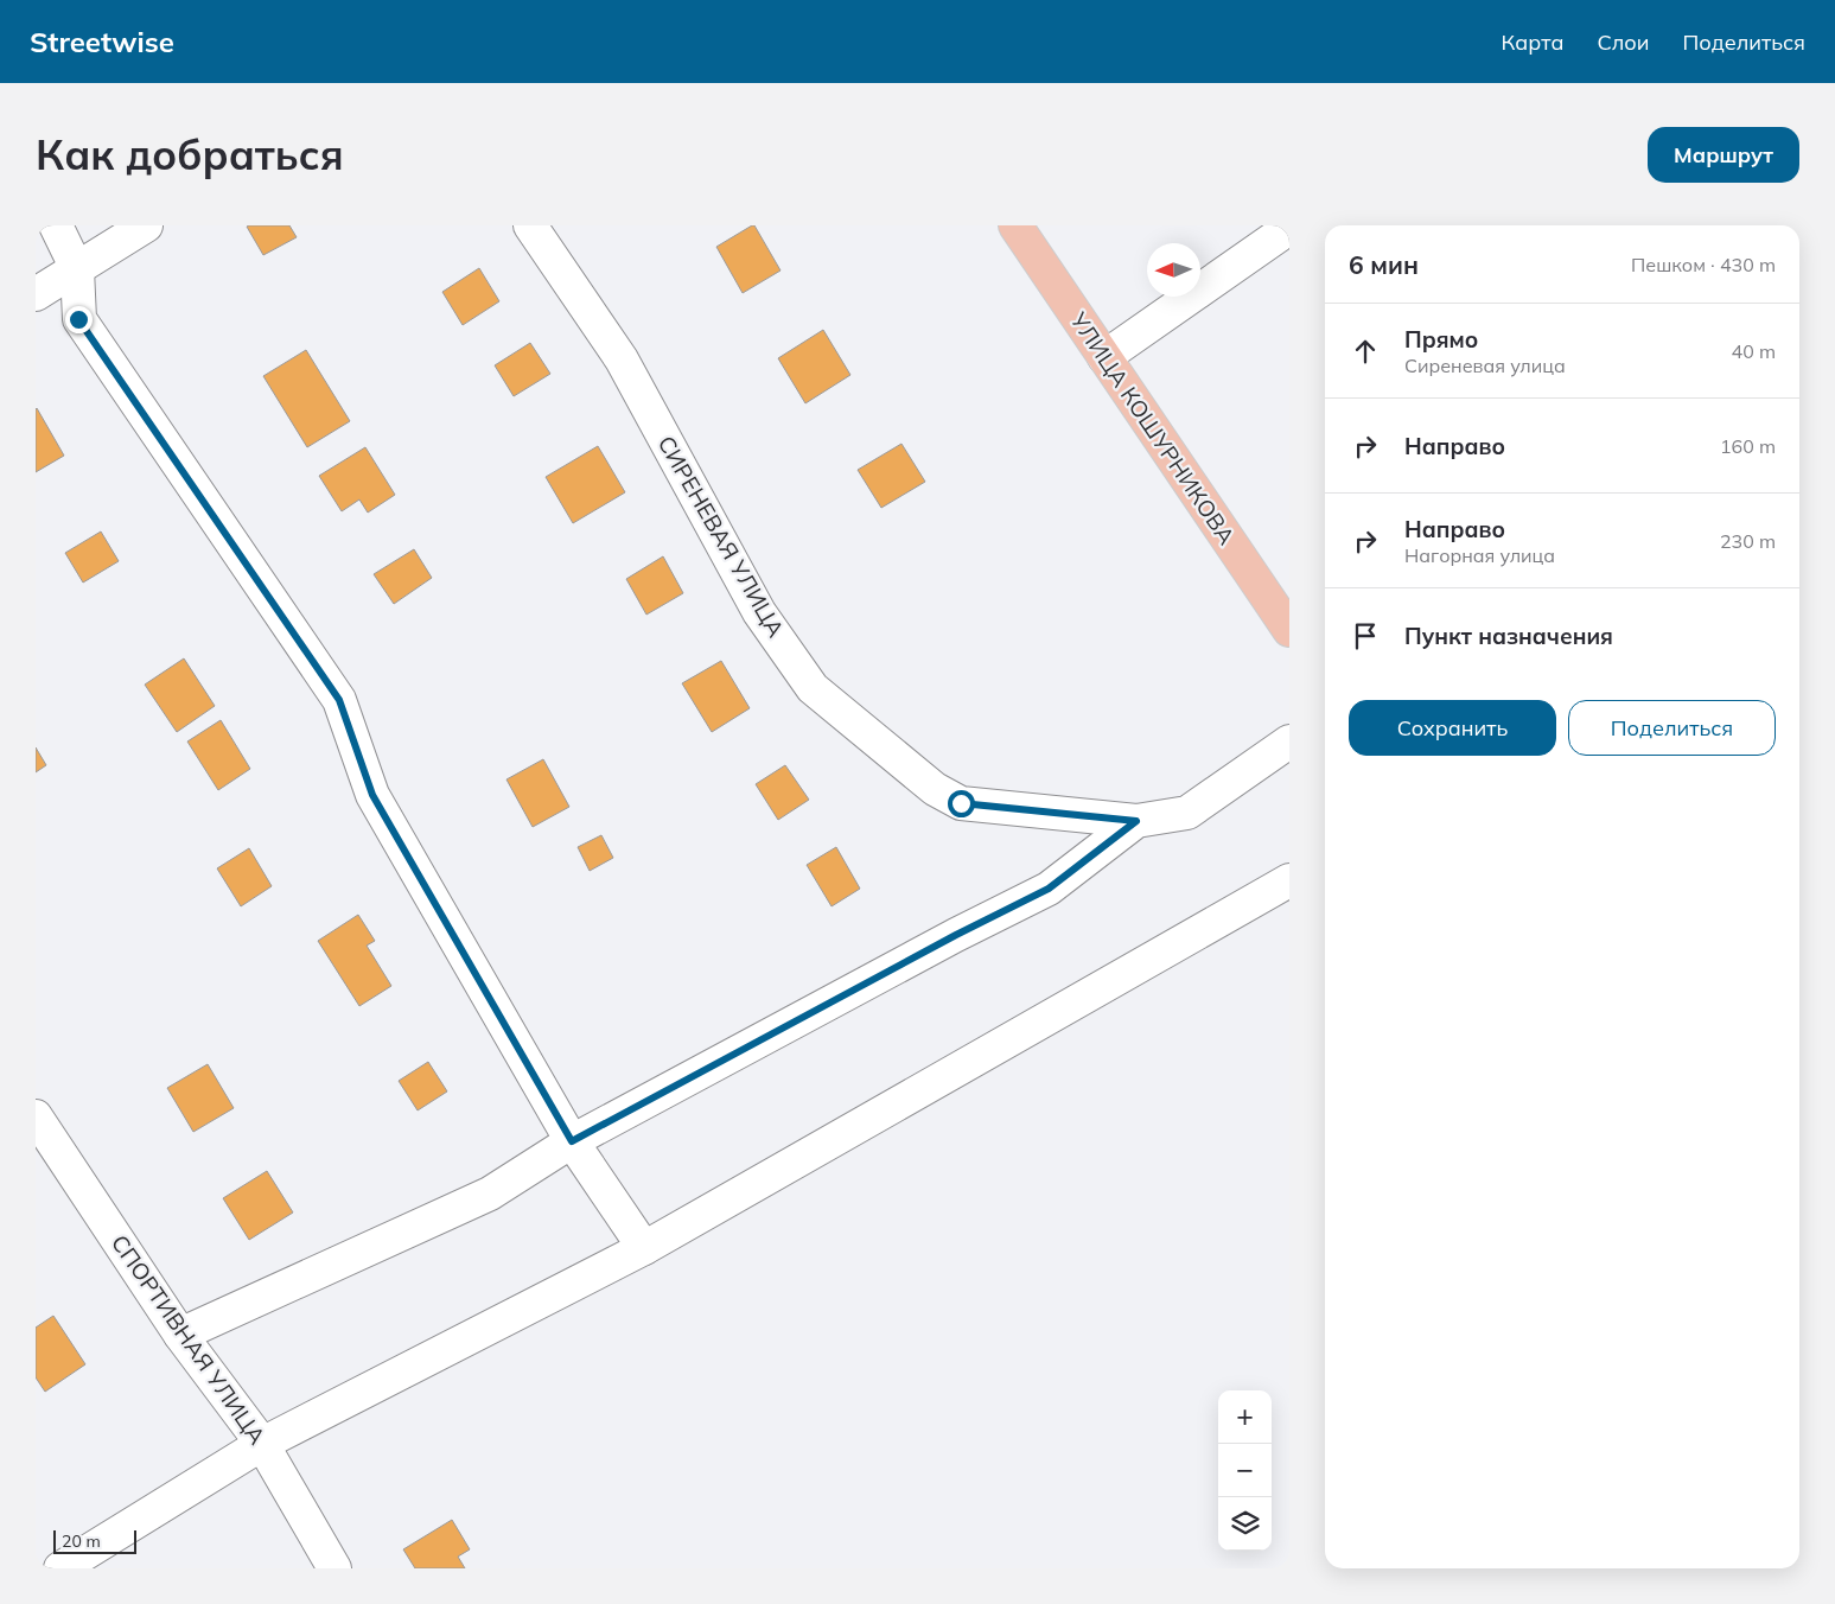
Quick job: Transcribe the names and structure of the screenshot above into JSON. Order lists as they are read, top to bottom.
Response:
{
  "streets": {
    "main road": ["УЛИЦА КОШУРНИКОВА"],
    "street": ["СИРЕНЕВАЯ УЛИЦА", "СПОРТИВНАЯ УЛИЦА"]
  },
  "scale_bar": "20 m",
  "north": "left",
  "page": {
    "header": "Streetwise",
    "nav": ["Карта", "Слои", "Поделиться"],
    "buttons": [
      "Маршрут",
      ["Сохранить", "Поделиться"]
    ],
    "title": "Как добраться",
    "heading": ["6 мин", "Пешком · 430 m"],
    "list": [
      ["Прямо", "Сиреневая улица", "40 m"],
      ["Направо", "160 m"],
      ["Направо", "Нагорная улица", "230 m"],
      "Пункт назначения"
    ],
    "map_buttons": ["+", "−"],
    "scale": "20 m"
  }
}
